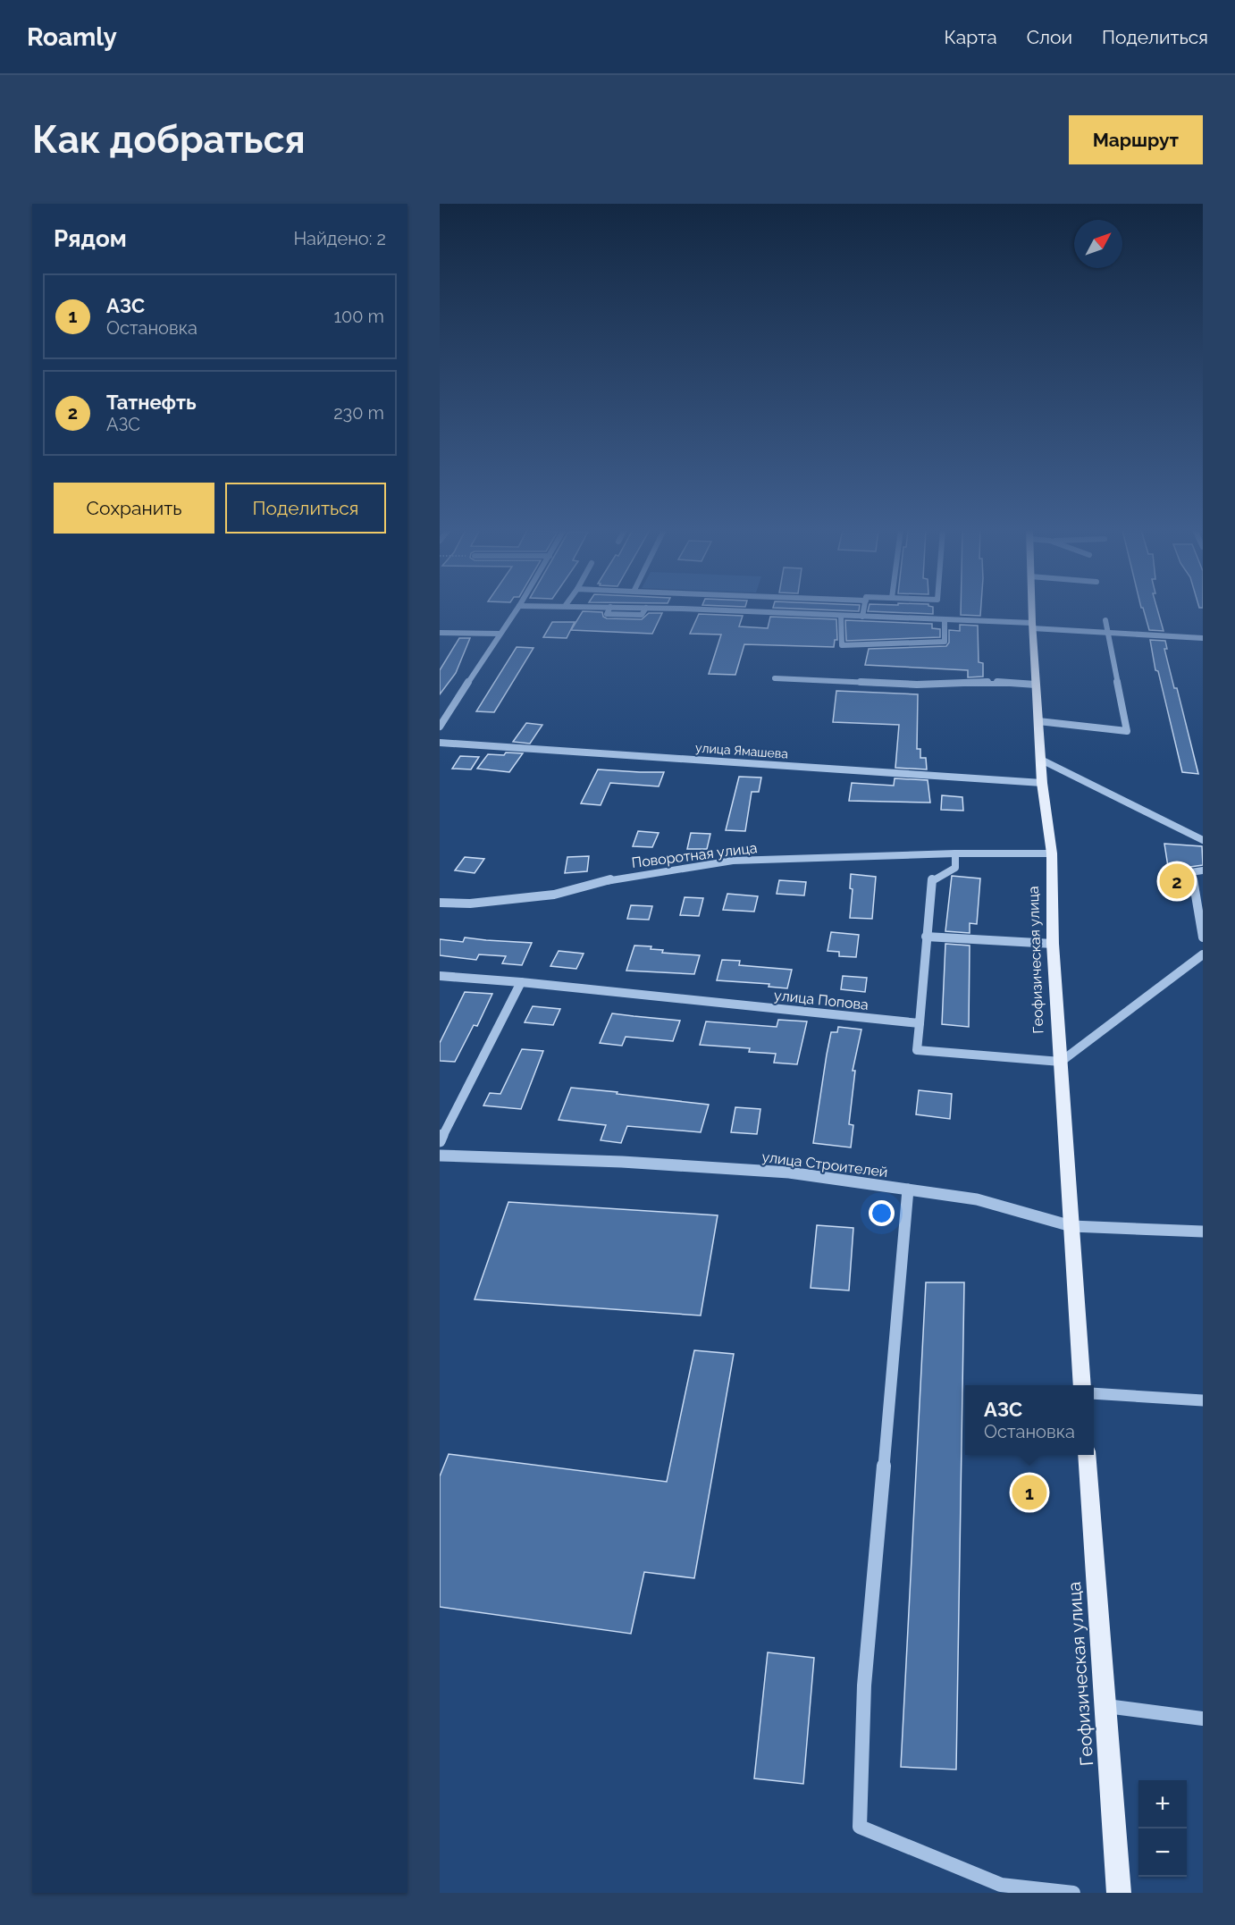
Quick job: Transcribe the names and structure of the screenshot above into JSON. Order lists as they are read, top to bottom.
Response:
{
  "streets": {
    "main road": ["Геофизическая улица"],
    "street": [
      "улица Ямашева",
      "Поворотная улица",
      "улица Попова",
      "улица Строителей"
    ]
  },
  "crossings": [
    ["улица Ямашева", "Геофизическая улица"],
    ["Геофизическая улица", "улица Строителей"]
  ],
  "north": "top right",
  "page": {
    "header": "Roamly",
    "nav": ["Карта", "Слои", "Поделиться"],
    "buttons": [
      "Маршрут",
      ["Сохранить", "Поделиться"]
    ],
    "title": "Как добраться",
    "heading": ["Рядом", "Найдено: 2"],
    "list": [
      {
        "mark": "1",
        "name": "АЗС",
        "note": "Остановка",
        "value": "100 m"
      },
      {
        "mark": "2",
        "name": "Татнефть",
        "note": "АЗС",
        "value": "230 m"
      }
    ],
    "pins": ["2", "1"],
    "popup": ["АЗС", "Остановка"],
    "map_buttons": ["+", "−"]
  }
}
